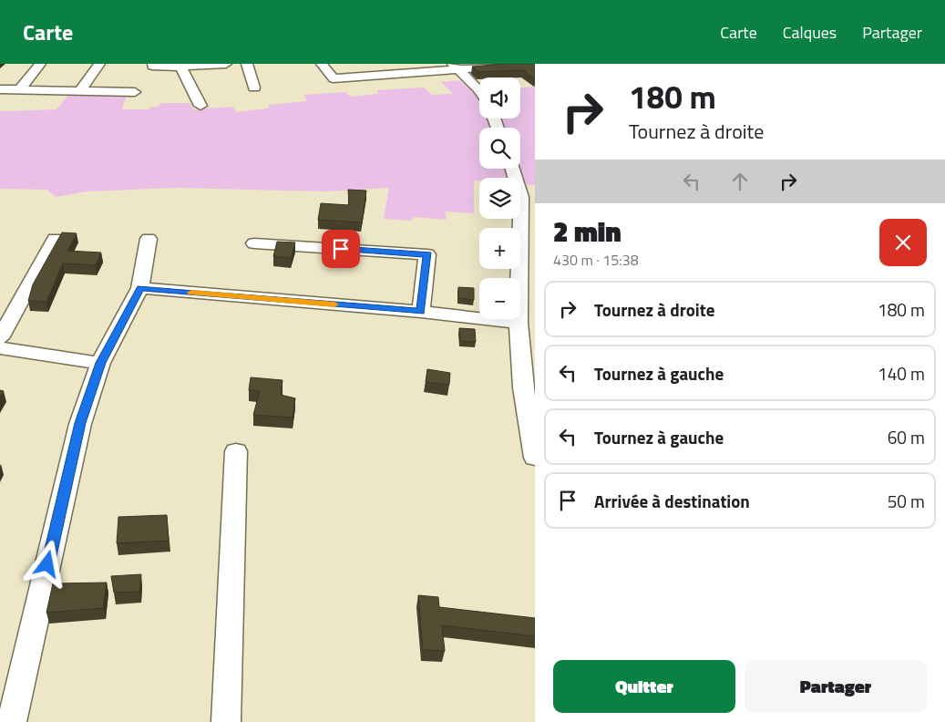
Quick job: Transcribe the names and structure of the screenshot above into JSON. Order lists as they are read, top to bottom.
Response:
{
  "page": {
    "header": "Carte",
    "nav": ["Carte", "Calques", "Partager"],
    "turn": ["180 m", "Tournez à droite"],
    "map_buttons": ["+", "−"],
    "heading": ["2 min", "430 m · 15:38"],
    "list": [
      {
        "name": "Tournez à droite",
        "value": "180 m"
      },
      {
        "name": "Tournez à gauche",
        "value": "140 m"
      },
      {
        "name": "Tournez à gauche",
        "value": "60 m"
      },
      {
        "name": "Arrivée à destination",
        "value": "50 m"
      }
    ],
    "buttons": ["Quitter", "Partager"]
  }
}
